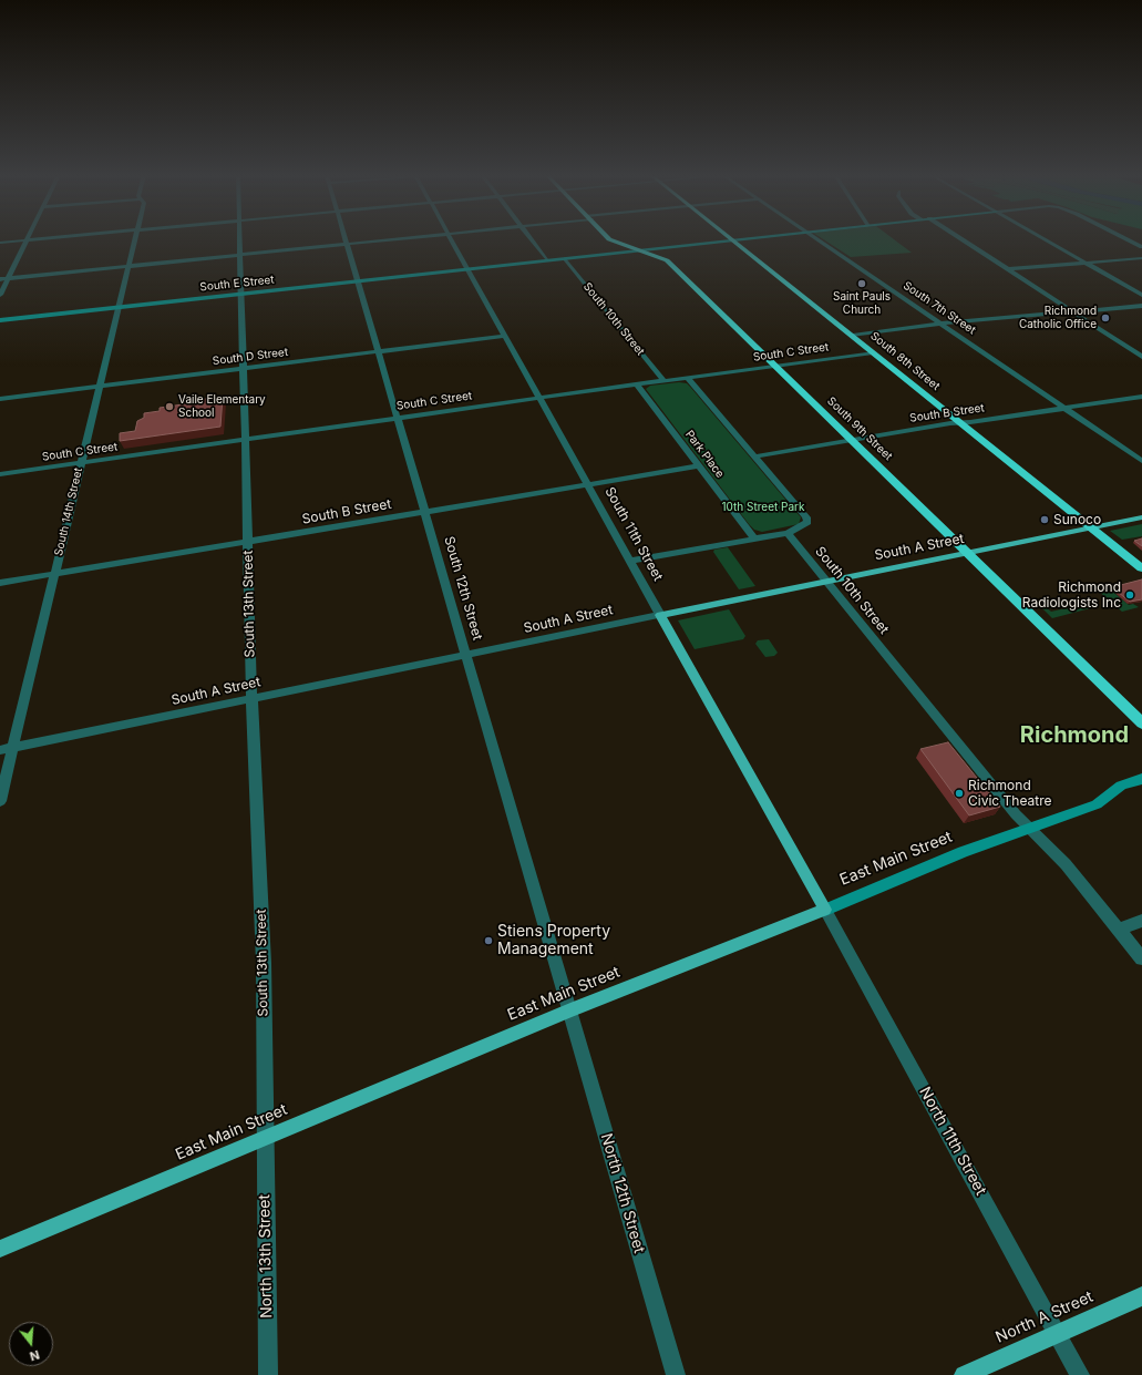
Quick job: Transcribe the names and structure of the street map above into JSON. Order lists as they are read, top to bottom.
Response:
{
  "streets": {
    "highway": ["South 8th Street", "South 9th Street"],
    "main road": [
      "South 11th Street",
      "South A Street",
      "East Main Street",
      "North A Street"
    ],
    "street": [
      "South E Street",
      "South 7th Street",
      "South 10th Street",
      "South C Street",
      "South D Street",
      "South B Street",
      "Park Place",
      "South 14th Street",
      "South 12th Street",
      "South 13th Street",
      "North 11th Street",
      "North 12th Street",
      "North 13th Street"
    ]
  },
  "crossings": [
    ["South E Street", "South 10th Street"],
    ["South E Street", "South 8th Street"],
    ["South E Street", "South 9th Street"],
    ["South E Street", "South 14th Street"],
    ["South E Street", "South 11th Street"],
    ["South E Street", "South 12th Street"],
    ["South E Street", "South 13th Street"],
    ["South 7th Street", "South B Street"],
    ["South 10th Street", "South C Street"],
    ["South 10th Street", "South A Street"],
    ["South 10th Street", "East Main Street"],
    ["South C Street", "South 8th Street"],
    ["South C Street", "South 9th Street"],
    ["South C Street", "Park Place"],
    ["South C Street", "South 14th Street"],
    ["South C Street", "South 11th Street"],
    ["South C Street", "South 12th Street"],
    ["South C Street", "South 13th Street"],
    ["South D Street", "South 14th Street"],
    ["South D Street", "South 11th Street"],
    ["South D Street", "South 12th Street"],
    ["South D Street", "South 13th Street"],
    ["South 8th Street", "South B Street"],
    ["South 8th Street", "South A Street"],
    ["South B Street", "South 9th Street"],
    ["South B Street", "Park Place"],
    ["South B Street", "South 14th Street"],
    ["South B Street", "South 11th Street"],
    ["South B Street", "South 12th Street"],
    ["South B Street", "South 13th Street"],
    ["South 9th Street", "South A Street"],
    ["South 14th Street", "South A Street"],
    ["South 11th Street", "South A Street"],
    ["South 11th Street", "East Main Street"],
    ["South 11th Street", "North 11th Street"],
    ["South A Street", "South 12th Street"],
    ["South A Street", "South 13th Street"],
    ["South 12th Street", "East Main Street"],
    ["South 12th Street", "North 12th Street"],
    ["South 13th Street", "East Main Street"],
    ["South 13th Street", "North 13th Street"],
    ["East Main Street", "North 11th Street"],
    ["East Main Street", "North 12th Street"],
    ["East Main Street", "North 13th Street"],
    ["North 11th Street", "North A Street"]
  ],
  "districts": ["Richmond"],
  "parks": ["10th Street Park"],
  "places": [
    "Saint Pauls Church",
    "Richmond Catholic Office",
    "Vaile Elementary School",
    "Sunoco",
    "Richmond Radiologists Inc",
    "Richmond Civic Theatre",
    "Stiens Property Management"
  ],
  "north": "bottom"
}
